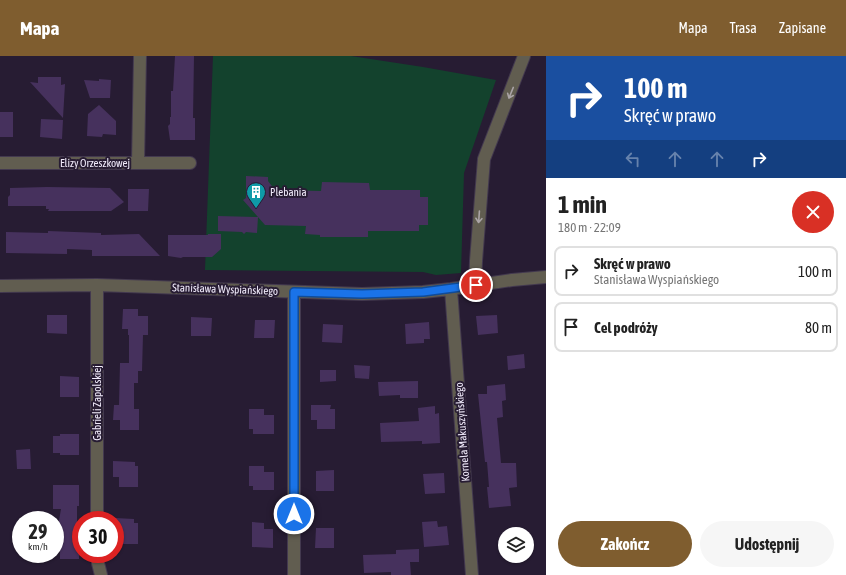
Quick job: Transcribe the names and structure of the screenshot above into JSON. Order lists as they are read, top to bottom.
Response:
{
  "streets": {
    "street": [
      "Elizy Orzeszkowej",
      "Stanisława Wyspiańskiego",
      "Gabrieli Zapolskiej",
      "Kornela Makuszyńskiego"
    ]
  },
  "crossings": [
    ["Stanisława Wyspiańskiego", "Gabrieli Zapolskiej"],
    ["Stanisława Wyspiańskiego", "Kornela Makuszyńskiego"]
  ],
  "places": {
    "building": ["Plebania"]
  },
  "page": {
    "header": "Mapa",
    "nav": ["Mapa", "Trasa", "Zapisane"],
    "turn": ["100 m", "Skręć w prawo"],
    "heading": ["1 min", "180 m · 22:09"],
    "list": [
      {
        "name": "Skręć w prawo",
        "note": "Stanisława Wyspiańskiego",
        "value": "100 m"
      },
      {
        "name": "Cel podróży",
        "value": "80 m"
      }
    ],
    "speed": "29 km/h",
    "limit": "30",
    "buttons": ["Zakończ", "Udostępnij"]
  }
}
